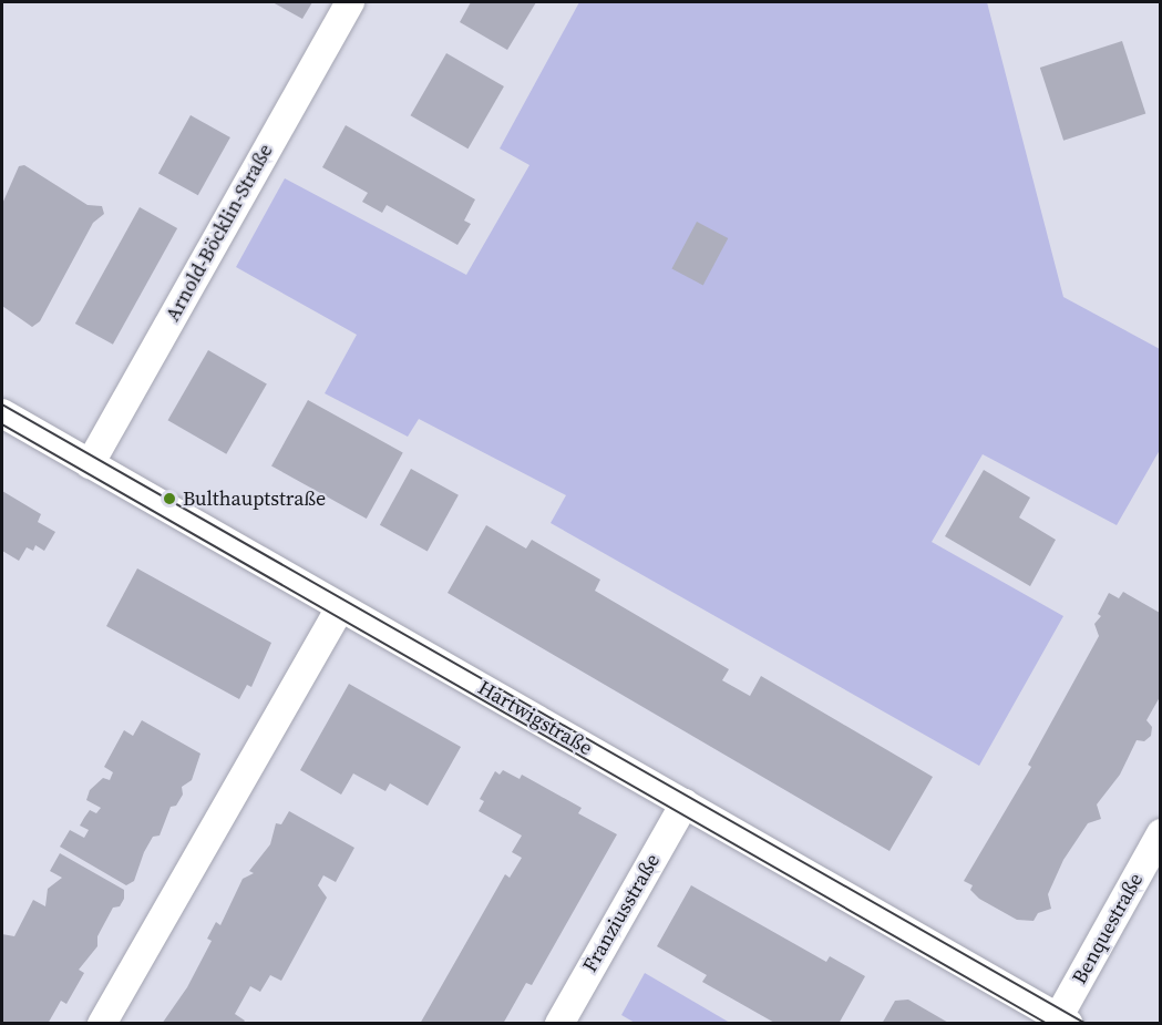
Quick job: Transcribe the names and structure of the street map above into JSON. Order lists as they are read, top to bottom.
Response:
{
  "streets": {
    "street": [
      "Arnold-Böcklin-Straße",
      "Hartwigstraße",
      "Franziusstraße",
      "Benquestraße"
    ]
  },
  "crossings": [
    ["Arnold-Böcklin-Straße", "Hartwigstraße"],
    ["Hartwigstraße", "Franziusstraße"],
    ["Hartwigstraße", "Benquestraße"]
  ],
  "places": ["Bulthauptstraße"]
}
